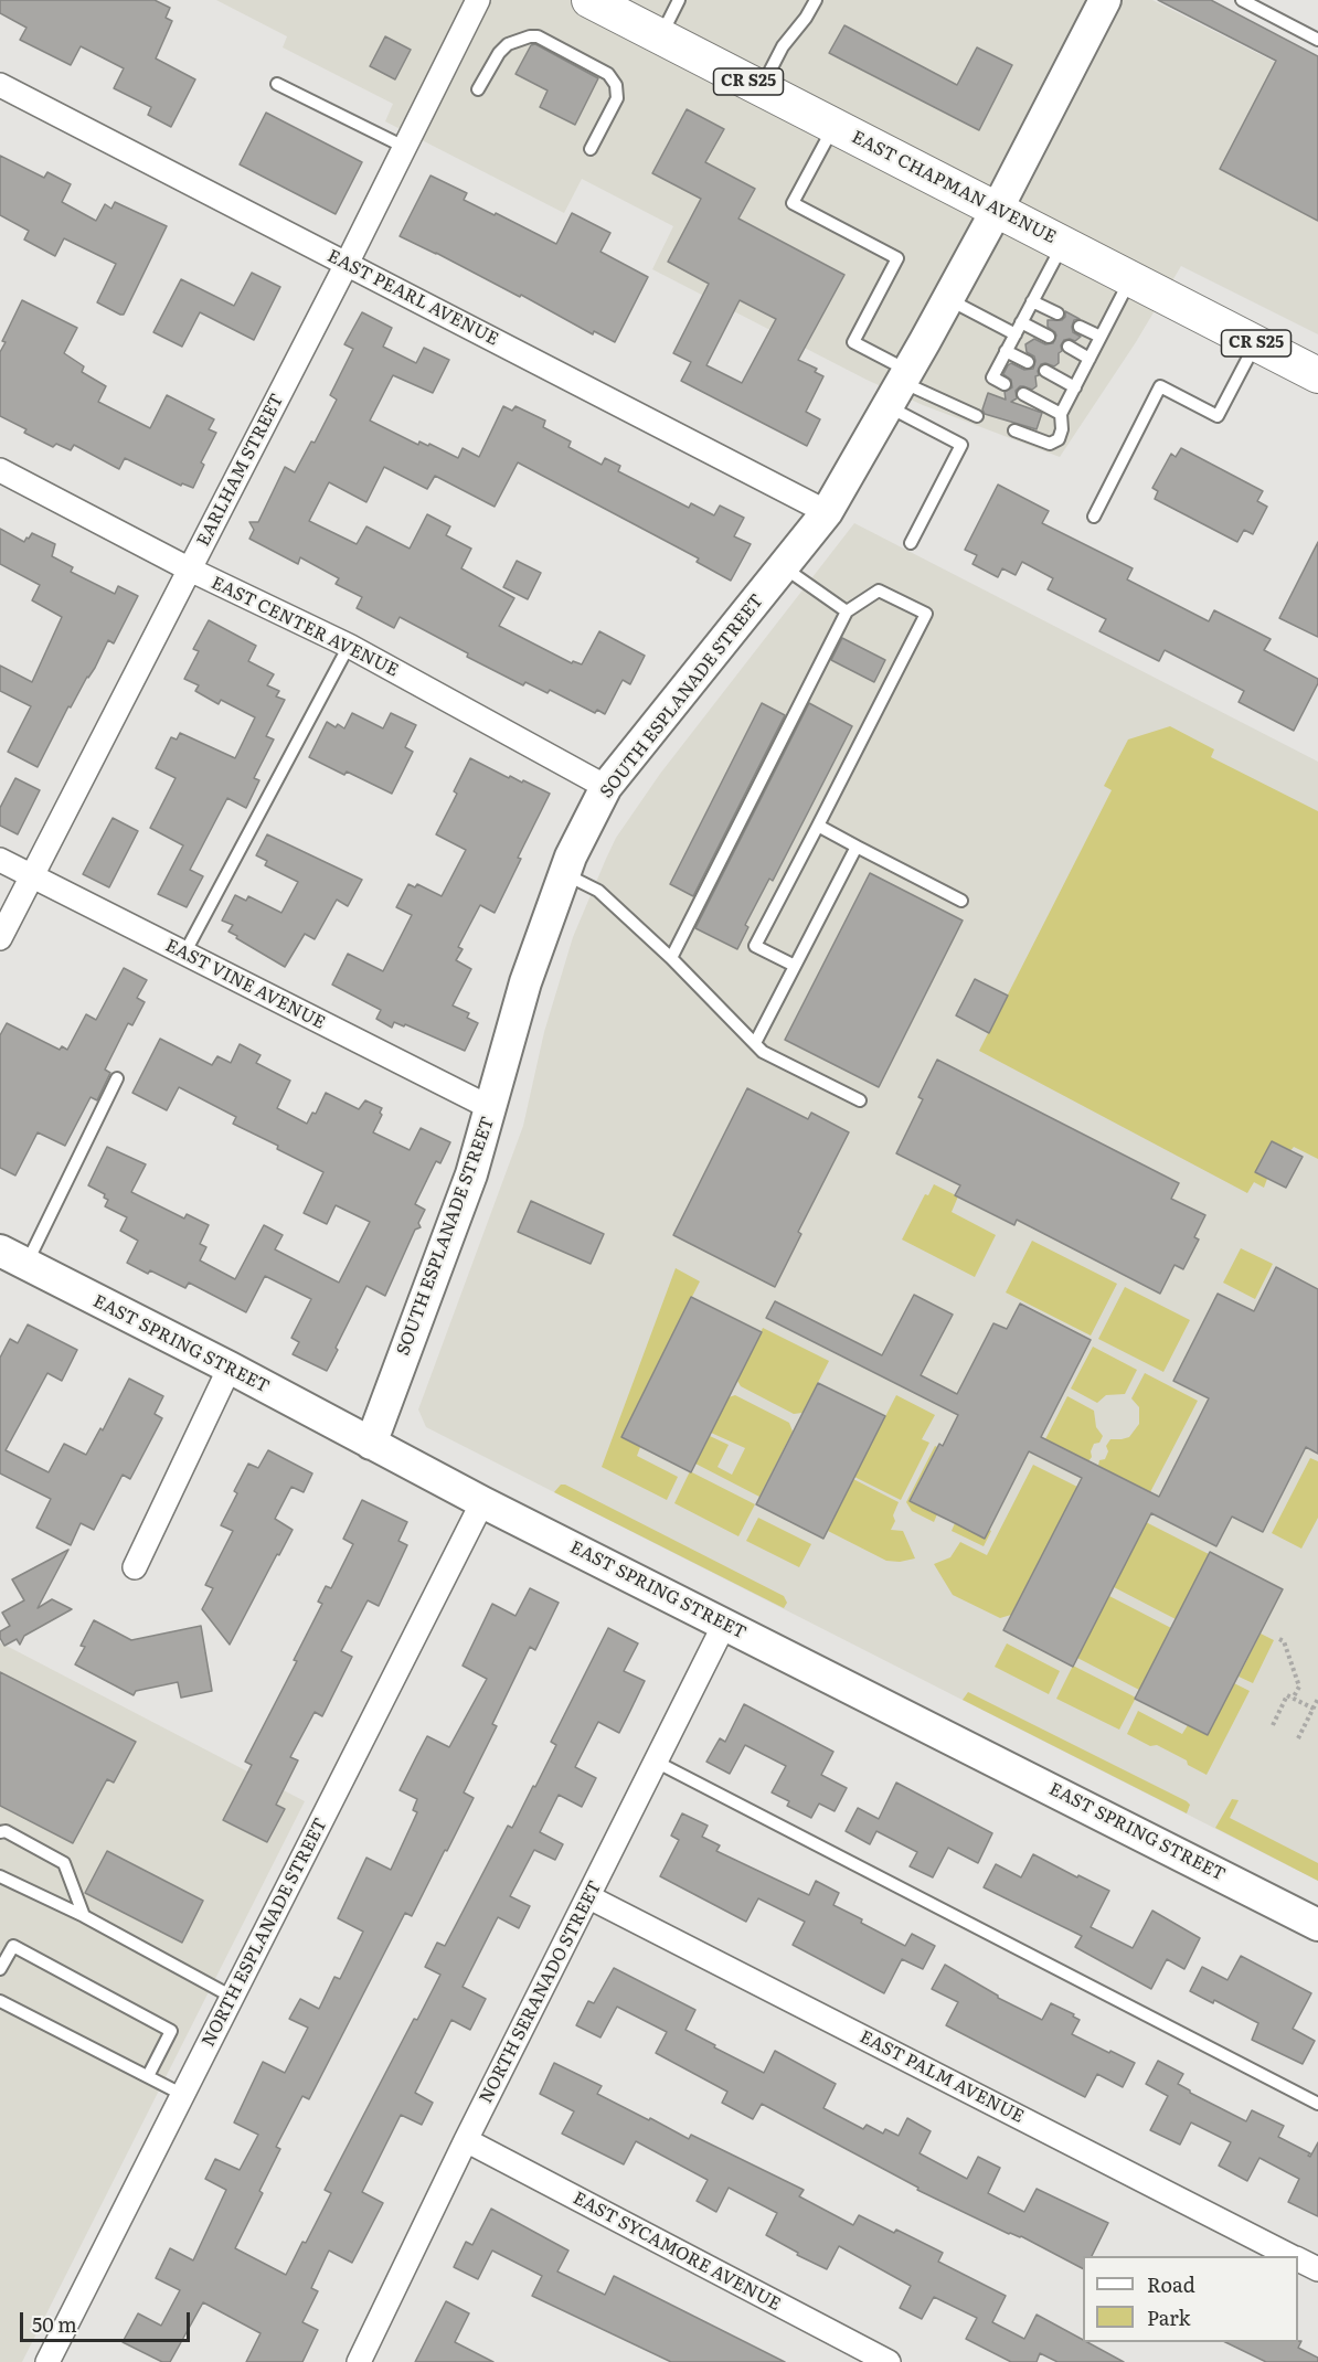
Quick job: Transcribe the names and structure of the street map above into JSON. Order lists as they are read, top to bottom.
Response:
{
  "streets": {
    "main road": ["CR S25", "EAST CHAPMAN AVENUE"],
    "street": [
      "EAST PEARL AVENUE",
      "EARLHAM STREET",
      "EAST CENTER AVENUE",
      "SOUTH ESPLANADE STREET",
      "EAST VINE AVENUE",
      "EAST SPRING STREET",
      "NORTH ESPLANADE STREET",
      "NORTH SERANADO STREET",
      "EAST PALM AVENUE",
      "EAST SYCAMORE AVENUE"
    ]
  },
  "crossings": [
    ["EAST CHAPMAN AVENUE", "SOUTH ESPLANADE STREET"],
    ["EAST PEARL AVENUE", "EARLHAM STREET"],
    ["EAST PEARL AVENUE", "SOUTH ESPLANADE STREET"],
    ["EARLHAM STREET", "EAST CENTER AVENUE"],
    ["EARLHAM STREET", "EAST VINE AVENUE"],
    ["EAST CENTER AVENUE", "SOUTH ESPLANADE STREET"],
    ["SOUTH ESPLANADE STREET", "EAST VINE AVENUE"],
    ["SOUTH ESPLANADE STREET", "EAST SPRING STREET"],
    ["EAST SPRING STREET", "NORTH ESPLANADE STREET"],
    ["EAST SPRING STREET", "NORTH SERANADO STREET"],
    ["NORTH SERANADO STREET", "EAST PALM AVENUE"],
    ["NORTH SERANADO STREET", "EAST SYCAMORE AVENUE"]
  ],
  "legend": ["Road", "Park"],
  "scale_bar": "50 m"
}
